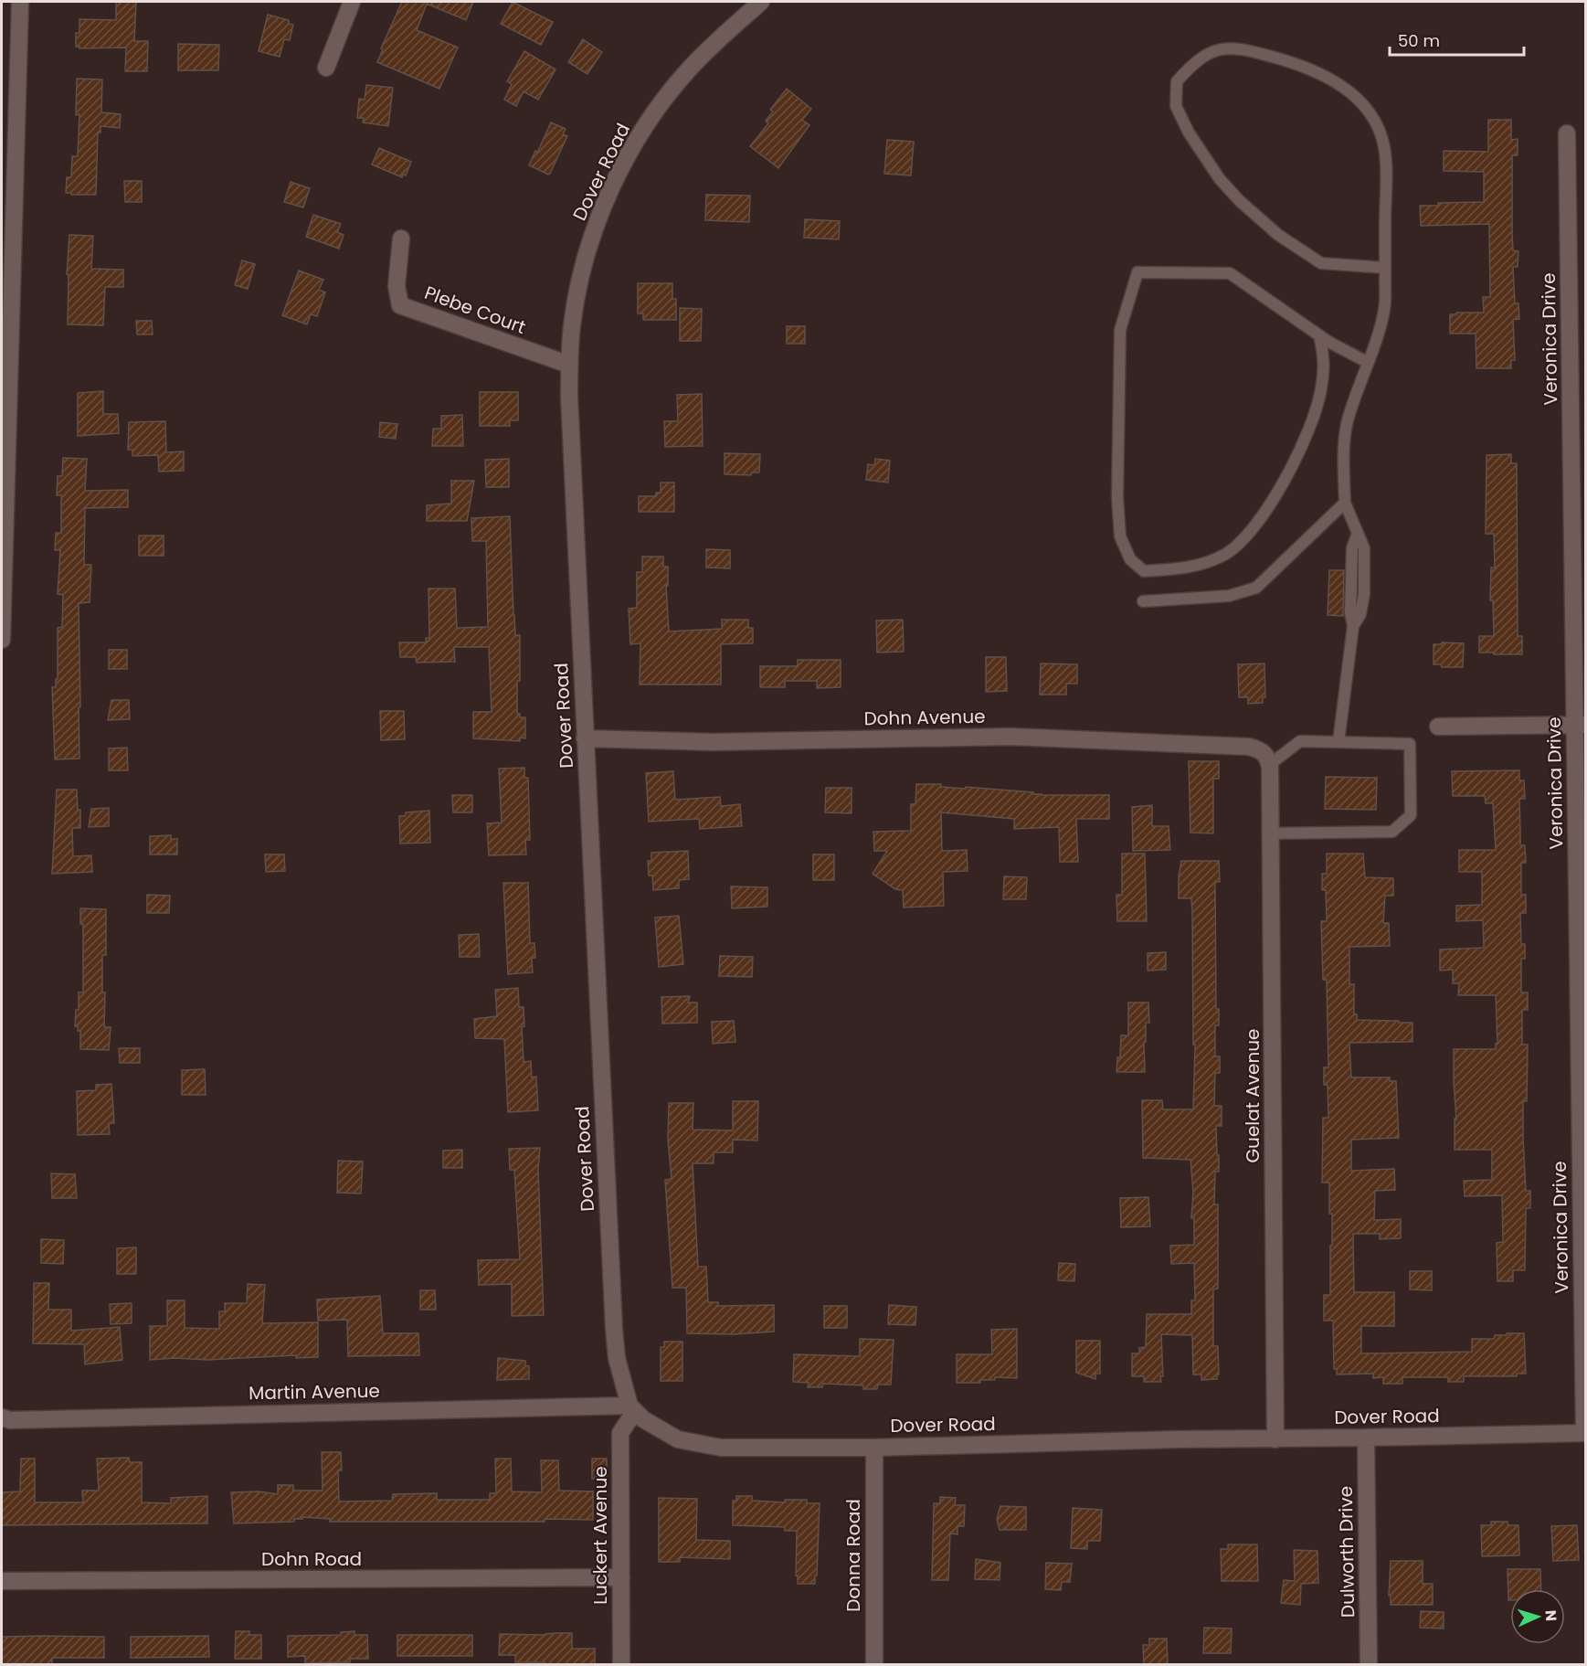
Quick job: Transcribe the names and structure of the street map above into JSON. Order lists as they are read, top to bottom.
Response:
{
  "streets": {
    "street": [
      "Dover Road",
      "Plebe Court",
      "Veronica Drive",
      "Dohn Avenue",
      "Guelat Avenue",
      "Martin Avenue",
      "Luckert Avenue",
      "Dulworth Drive",
      "Donna Road",
      "Dohn Road"
    ]
  },
  "crossings": [
    ["Dover Road", "Plebe Court"],
    ["Dover Road", "Veronica Drive"],
    ["Dover Road", "Dohn Avenue"],
    ["Dover Road", "Guelat Avenue"],
    ["Dover Road", "Martin Avenue"],
    ["Dover Road", "Luckert Avenue"],
    ["Dover Road", "Dulworth Drive"],
    ["Dover Road", "Donna Road"],
    ["Dohn Avenue", "Guelat Avenue"],
    ["Martin Avenue", "Luckert Avenue"],
    ["Luckert Avenue", "Dohn Road"]
  ],
  "scale_bar": "50 m",
  "north": "right"
}
